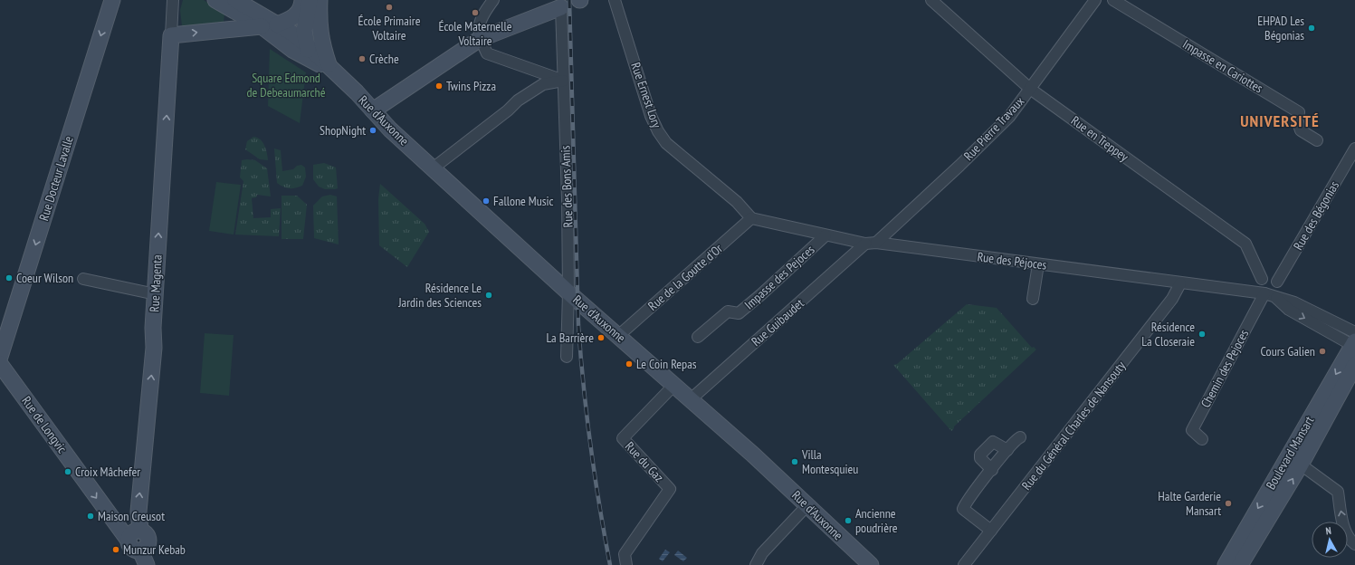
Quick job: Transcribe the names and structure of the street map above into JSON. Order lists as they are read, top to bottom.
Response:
{
  "streets": {
    "main road": [
      "Rue d'Auxonne",
      "Rue Docteur Lavalle",
      "Rue Magenta",
      "Rue de Longvic",
      "Boulevard Mansart"
    ],
    "street": [
      "Impasse en Cariottes",
      "Rue Ernest Lory",
      "Rue Pierre Travaux",
      "Rue en Treppey",
      "Rue des Bons Amis",
      "Rue des Bégonias",
      "Rue des Péjoces",
      "Rue de la Goutte d'Or",
      "Impasse des Pejoces",
      "Rue Guibaudet",
      "Chemin des Pejoces",
      "Rue du Général Charles de Nansouty",
      "Rue du Gaz"
    ]
  },
  "crossings": [
    ["Rue Ernest Lory", "Rue des Péjoces"],
    ["Rue Ernest Lory", "Rue de la Goutte d'Or"],
    ["Rue d'Auxonne", "Rue des Bons Amis"],
    ["Rue d'Auxonne", "Rue de la Goutte d'Or"],
    ["Rue d'Auxonne", "Rue Guibaudet"],
    ["Rue d'Auxonne", "Rue du Gaz"],
    ["Rue Pierre Travaux", "Rue en Treppey"],
    ["Rue Pierre Travaux", "Rue des Péjoces"],
    ["Rue Pierre Travaux", "Rue Guibaudet"],
    ["Rue des Bégonias", "Rue des Péjoces"],
    ["Rue des Bégonias", "Chemin des Pejoces"],
    ["Rue des Péjoces", "Rue de la Goutte d'Or"],
    ["Rue des Péjoces", "Impasse des Pejoces"],
    ["Rue des Péjoces", "Rue Guibaudet"],
    ["Rue des Péjoces", "Chemin des Pejoces"],
    ["Rue des Péjoces", "Rue du Général Charles de Nansouty"],
    ["Rue Magenta", "Rue de Longvic"]
  ],
  "one_way": ["Rue Docteur Lavalle", "Rue Magenta", "Rue de Longvic"],
  "districts": ["UNIVERSITÉ"],
  "parks": ["Square Edmond de Debeaumarché"],
  "places": [
    "École Primaire Voltaire",
    "École Maternelle Voltaire",
    "EHPAD Les Bégonias",
    "Crèche",
    "Twins Pizza",
    "ShopNight",
    "Fallone Music",
    "Coeur Wilson",
    "Résidence Le Jardin des Sciences",
    "Résidence La Closeraie",
    "La Barrière",
    "Cours Galien",
    "Le Coin Repas",
    "Villa Montesquieu",
    "Croix Mâchefer",
    "Halte Garderie Mansart",
    "Maison Creusot",
    "Ancienne poudrière",
    "Munzur Kebab"
  ],
  "north": "top"
}
